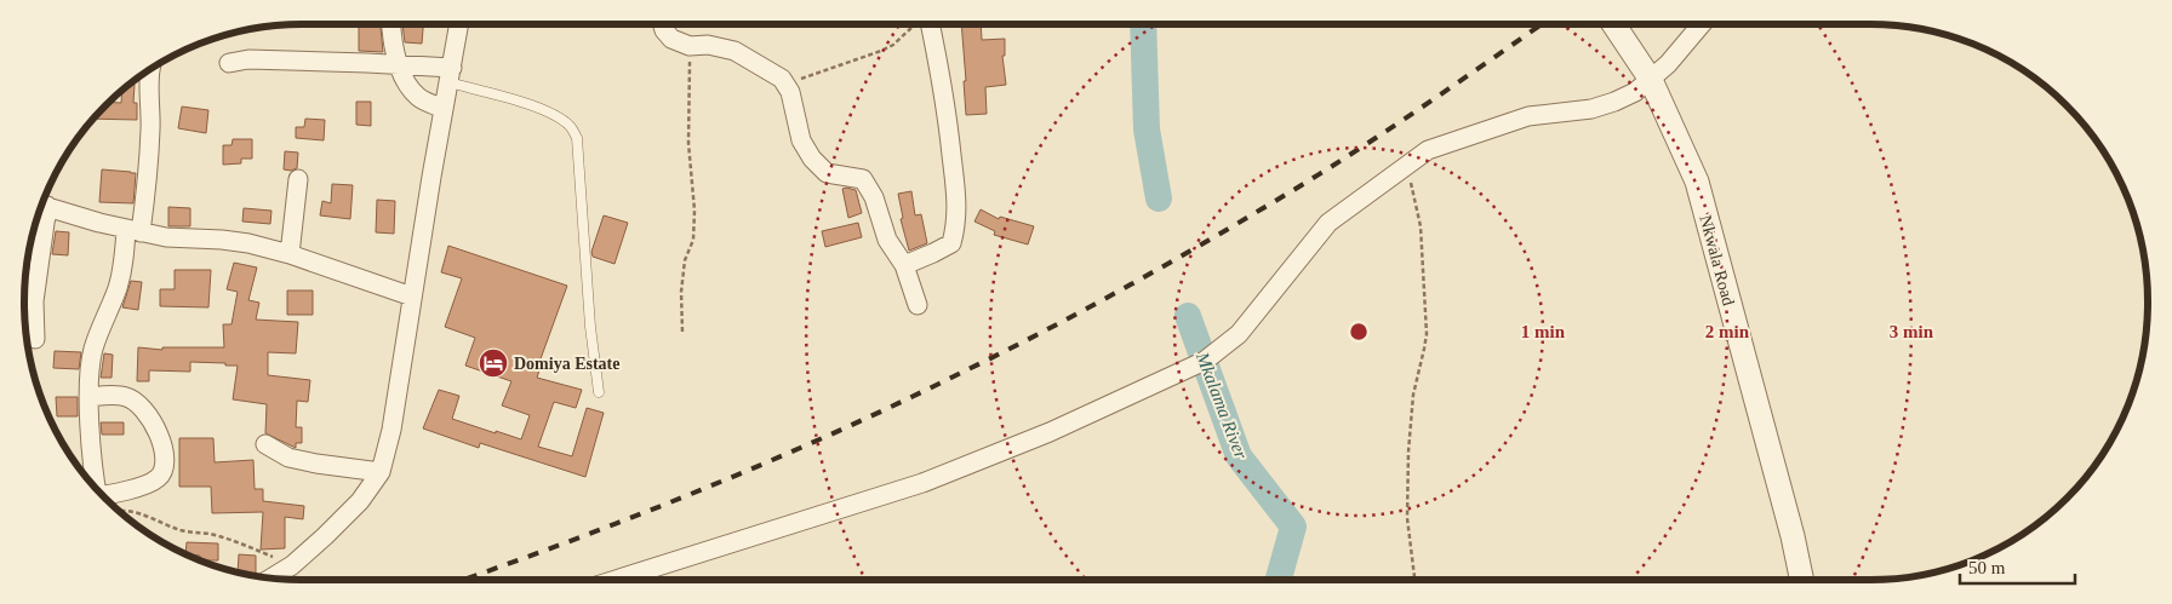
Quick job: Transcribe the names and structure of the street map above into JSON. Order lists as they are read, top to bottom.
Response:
{
  "streets": {
    "street": ["Nkwala Road"]
  },
  "water": ["Mkalama River"],
  "places": {
    "hotel": ["Domiya Estate"]
  },
  "scale_bar": "50 m",
  "rings": ["1 min", "2 min", "3 min"]
}
